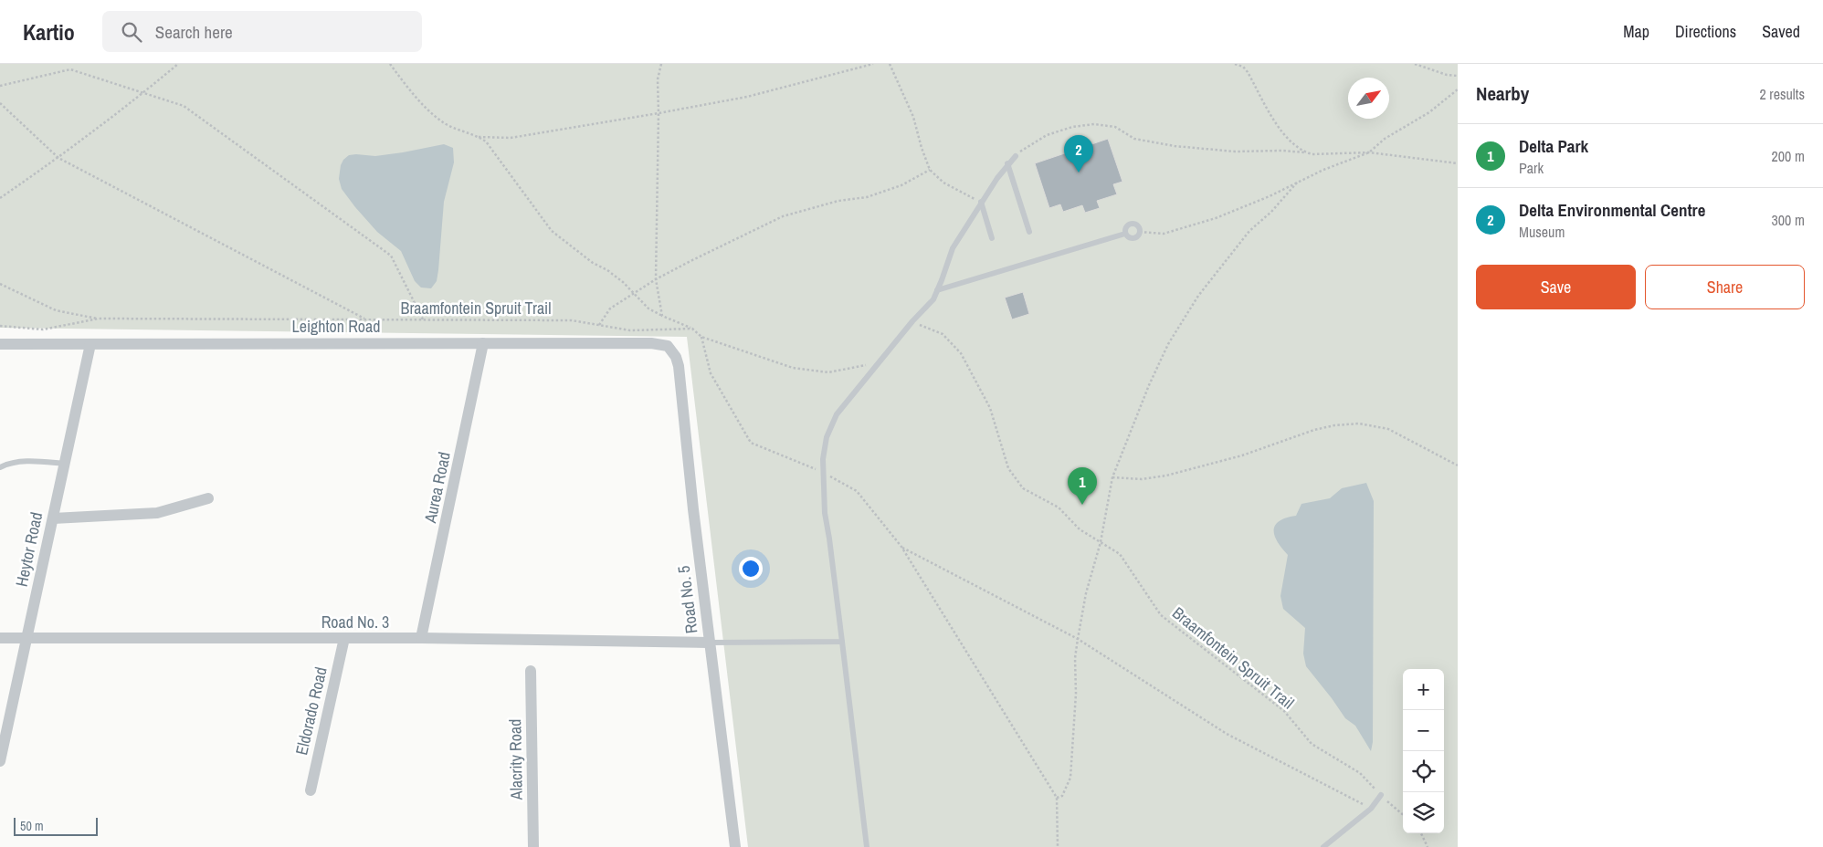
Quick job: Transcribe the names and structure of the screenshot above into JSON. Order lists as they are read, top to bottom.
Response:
{
  "streets": {
    "street": [
      "Leighton Road",
      "Aurea Road",
      "Heytor Road",
      "Road No. 5",
      "Road No. 3",
      "Eldorado Road",
      "Alacrity Road"
    ],
    "path": ["Braamfontein Spruit Trail"]
  },
  "crossings": [
    ["Leighton Road", "Aurea Road"],
    ["Leighton Road", "Heytor Road"],
    ["Leighton Road", "Road No. 5"],
    ["Aurea Road", "Road No. 3"],
    ["Heytor Road", "Road No. 3"],
    ["Road No. 5", "Road No. 3"],
    ["Road No. 3", "Eldorado Road"]
  ],
  "scale_bar": "50 m",
  "north": "top right",
  "page": {
    "header": "Kartio",
    "search": "Search here",
    "nav": ["Map", "Directions", "Saved"],
    "heading": ["Nearby", "2 results"],
    "list": [
      {
        "mark": "1",
        "name": "Delta Park",
        "note": "Park",
        "value": "200 m"
      },
      {
        "mark": "2",
        "name": "Delta Environmental Centre",
        "note": "Museum",
        "value": "300 m"
      }
    ],
    "pins": ["2", "1"],
    "buttons": ["Save", "Share"],
    "map_buttons": ["+", "−"],
    "scale": "50 m"
  }
}
